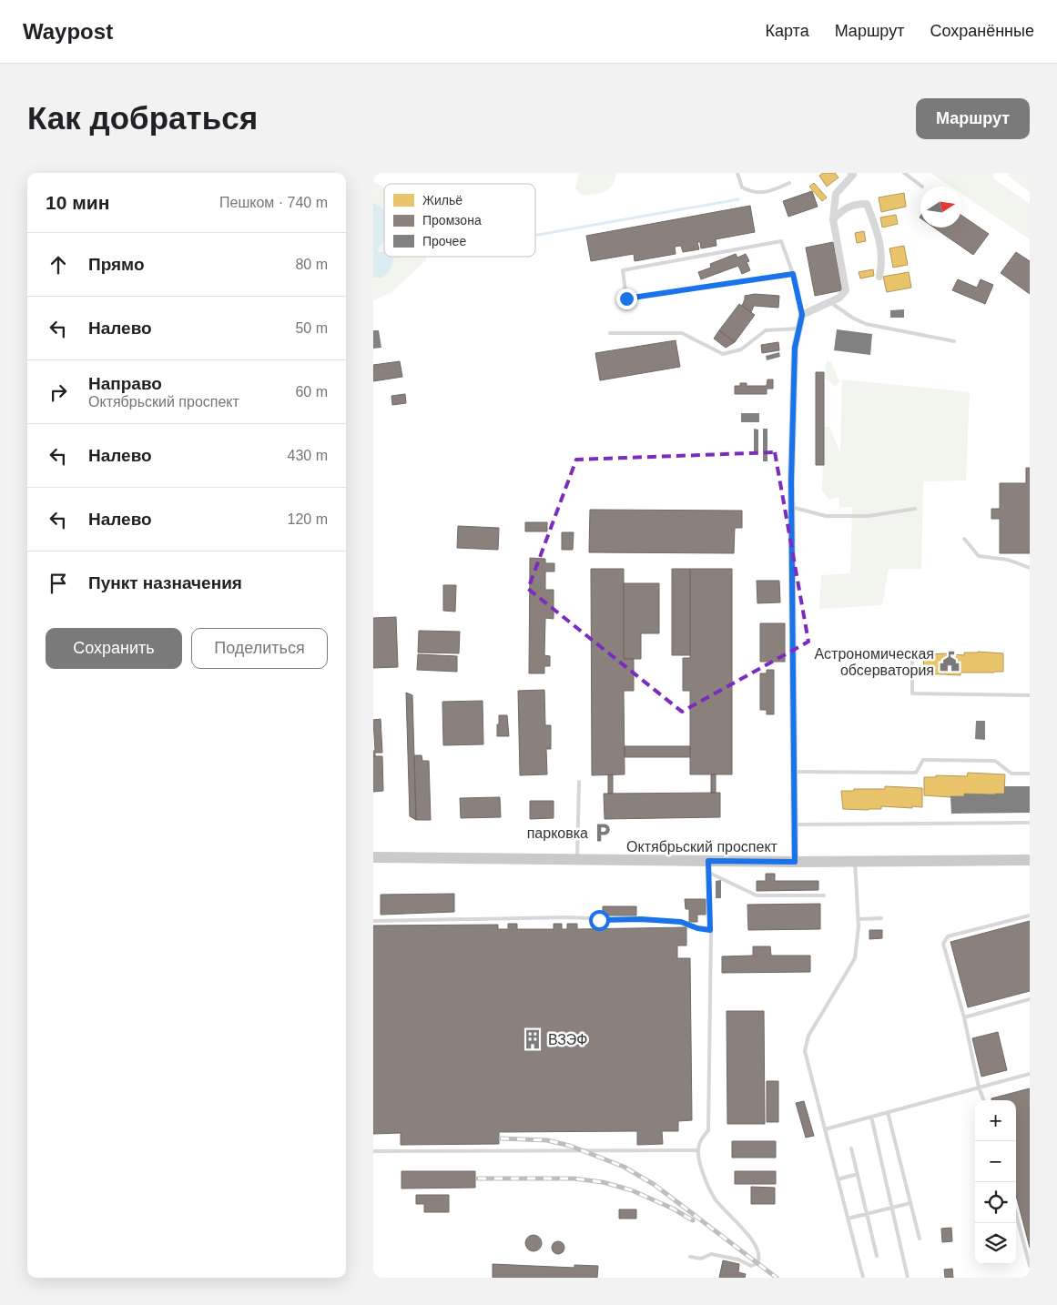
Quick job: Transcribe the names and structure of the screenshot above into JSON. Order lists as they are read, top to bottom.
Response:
{
  "streets": {
    "main road": ["Октябрьский проспект"]
  },
  "places": {
    "public building": ["Aстрономическая обсерватория"],
    "parking": ["парковка"],
    "building": ["ВЗЭФ"]
  },
  "legend": ["Жильё", "Промзона", "Прочее"],
  "north": "right",
  "page": {
    "header": "Waypost",
    "nav": ["Карта", "Маршрут", "Сохранённые"],
    "buttons": [
      "Маршрут",
      ["Сохранить", "Поделиться"]
    ],
    "title": "Как добраться",
    "heading": ["10 мин", "Пешком · 740 m"],
    "list": [
      ["Прямо", "80 m"],
      ["Налево", "50 m"],
      ["Направо", "Октябрьский проспект", "60 m"],
      ["Налево", "430 m"],
      ["Налево", "120 m"],
      "Пункт назначения"
    ],
    "map_buttons": ["+", "−"]
  }
}
